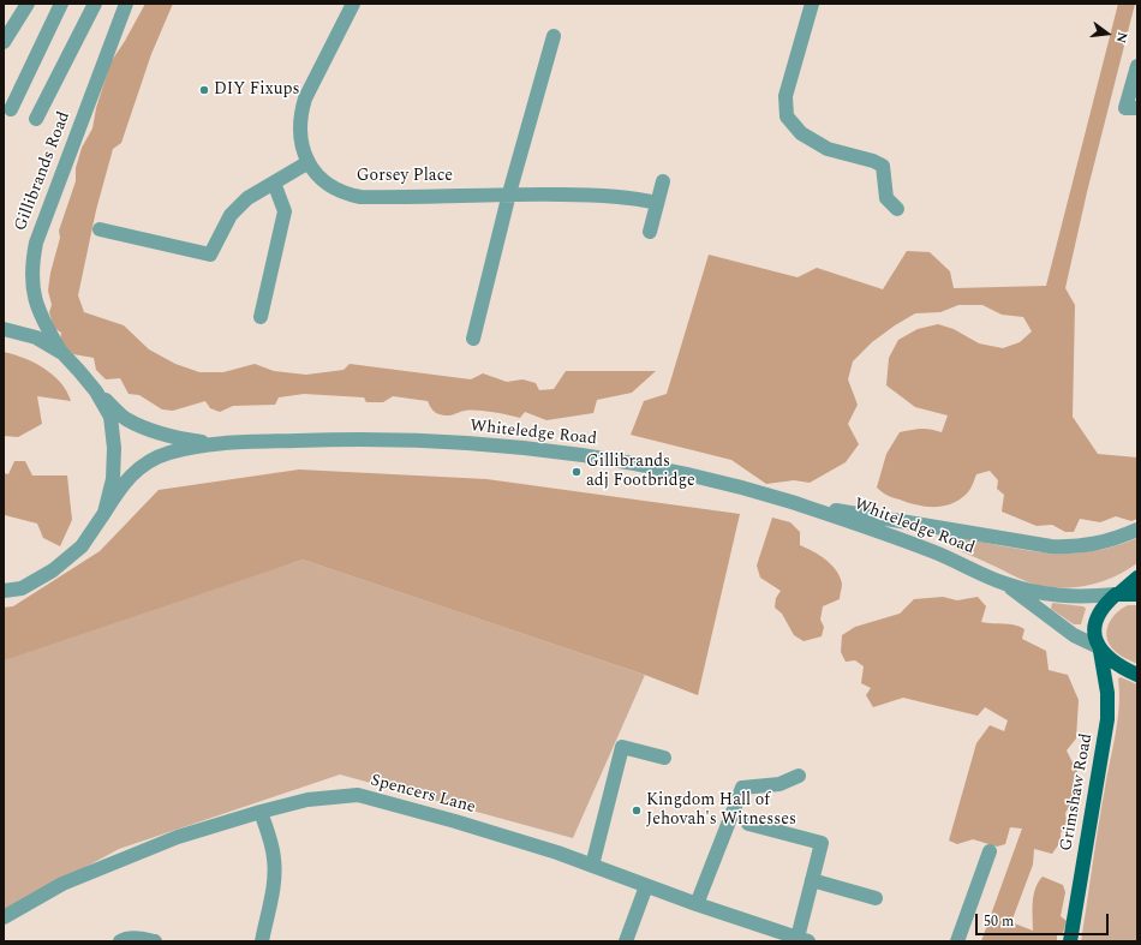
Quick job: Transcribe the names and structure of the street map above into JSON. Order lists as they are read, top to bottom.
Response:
{
  "streets": {
    "main road": ["Grimshaw Road"],
    "street": [
      "Gillibrands Road",
      "Gorsey Place",
      "Whiteledge Road",
      "Spencers Lane"
    ]
  },
  "crossings": [
    ["Whiteledge Road", "Grimshaw Road"]
  ],
  "places": ["DIY Fixups", "Gillibrands adj Footbridge", "Kingdom Hall of Jehovah's Witnesses"],
  "scale_bar": "50 m",
  "north": "right"
}
